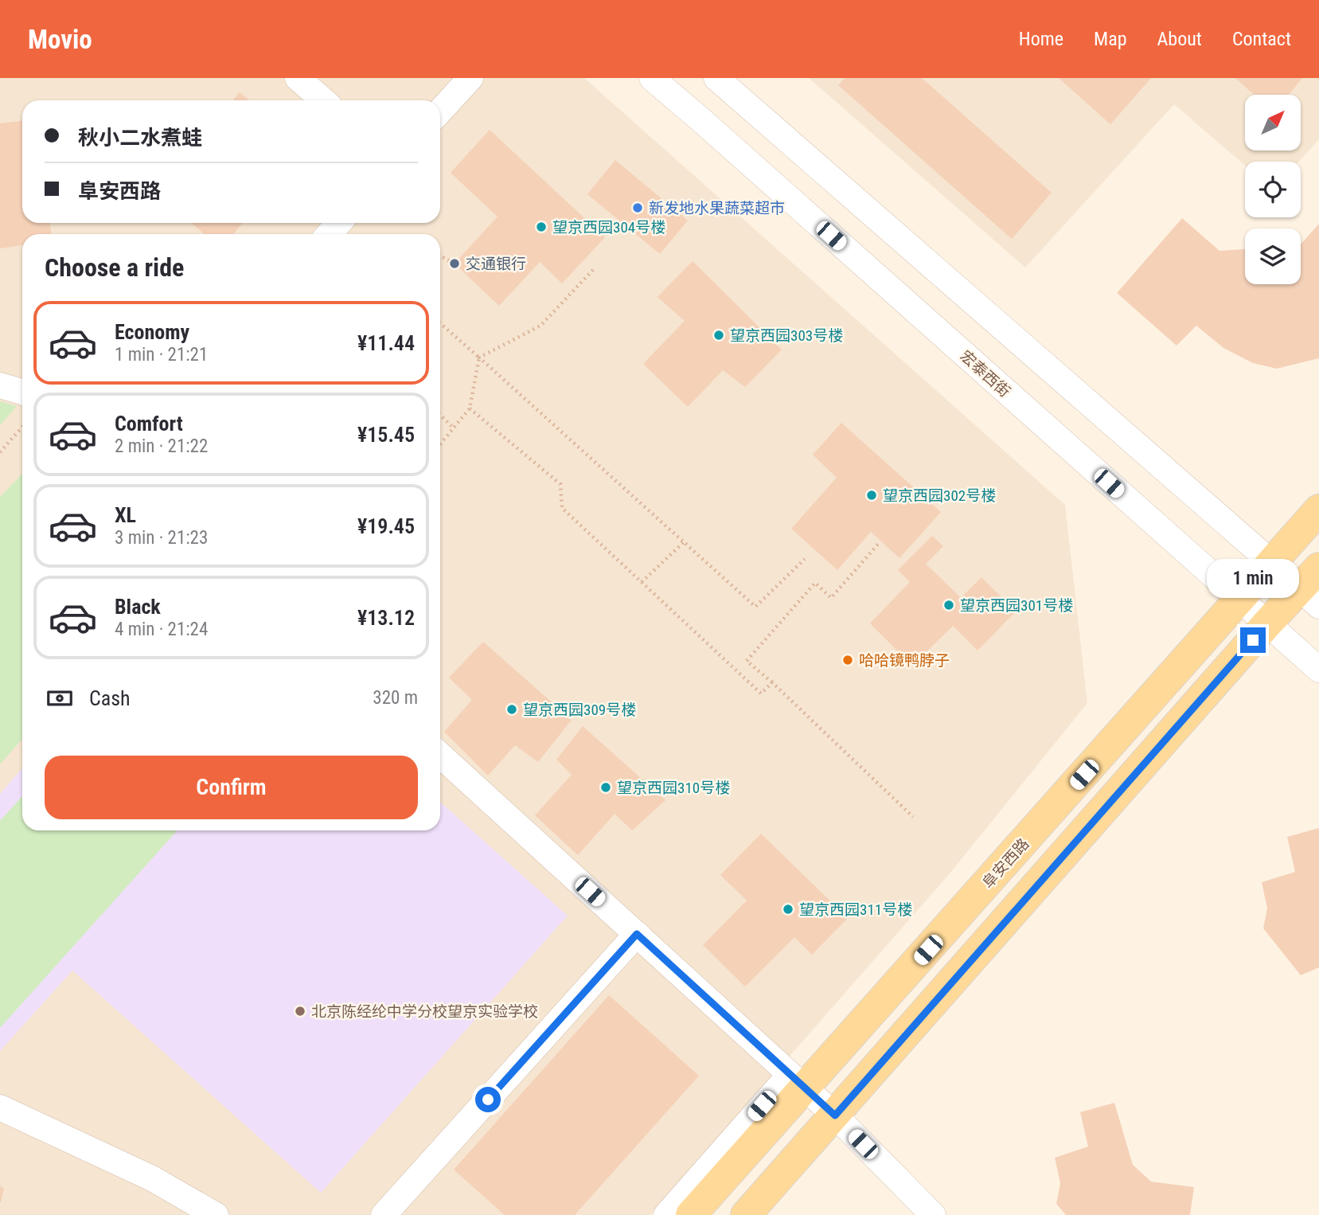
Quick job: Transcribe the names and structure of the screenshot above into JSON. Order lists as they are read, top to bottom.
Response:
{
  "streets": {
    "main road": ["阜安西路"],
    "street": ["宏泰西街"]
  },
  "crossings": [
    ["宏泰西街", "阜安西路"]
  ],
  "places": [
    "新发地水果蔬菜超市",
    "望京西园304号楼",
    "交通银行",
    "望京西园303号楼",
    "望京西园302号楼",
    "望京西园301号楼",
    "哈哈镜鸭脖子",
    "望京西园309号楼",
    "望京西园310号楼",
    "望京西园311号楼",
    "北京陈经纶中学分校望京实验学校"
  ],
  "north": "top right",
  "page": {
    "header": "Movio",
    "nav": [
      "Home",
      "Map",
      "About",
      "Contact"
    ],
    "banner": ["秋小二水煮蛙", "阜安西路"],
    "heading": "Choose a ride",
    "list": [
      {
        "name": "Economy",
        "note": "1 min · 21:21",
        "value": "¥11.44"
      },
      {
        "name": "Comfort",
        "note": "2 min · 21:22",
        "value": "¥15.45"
      },
      {
        "name": "XL",
        "note": "3 min · 21:23",
        "value": "¥19.45"
      },
      {
        "name": "Black",
        "note": "4 min · 21:24",
        "value": "¥13.12"
      }
    ],
    "bubble": "1 min",
    "pay": ["Cash", "320 m"],
    "buttons": "Confirm"
  }
}
